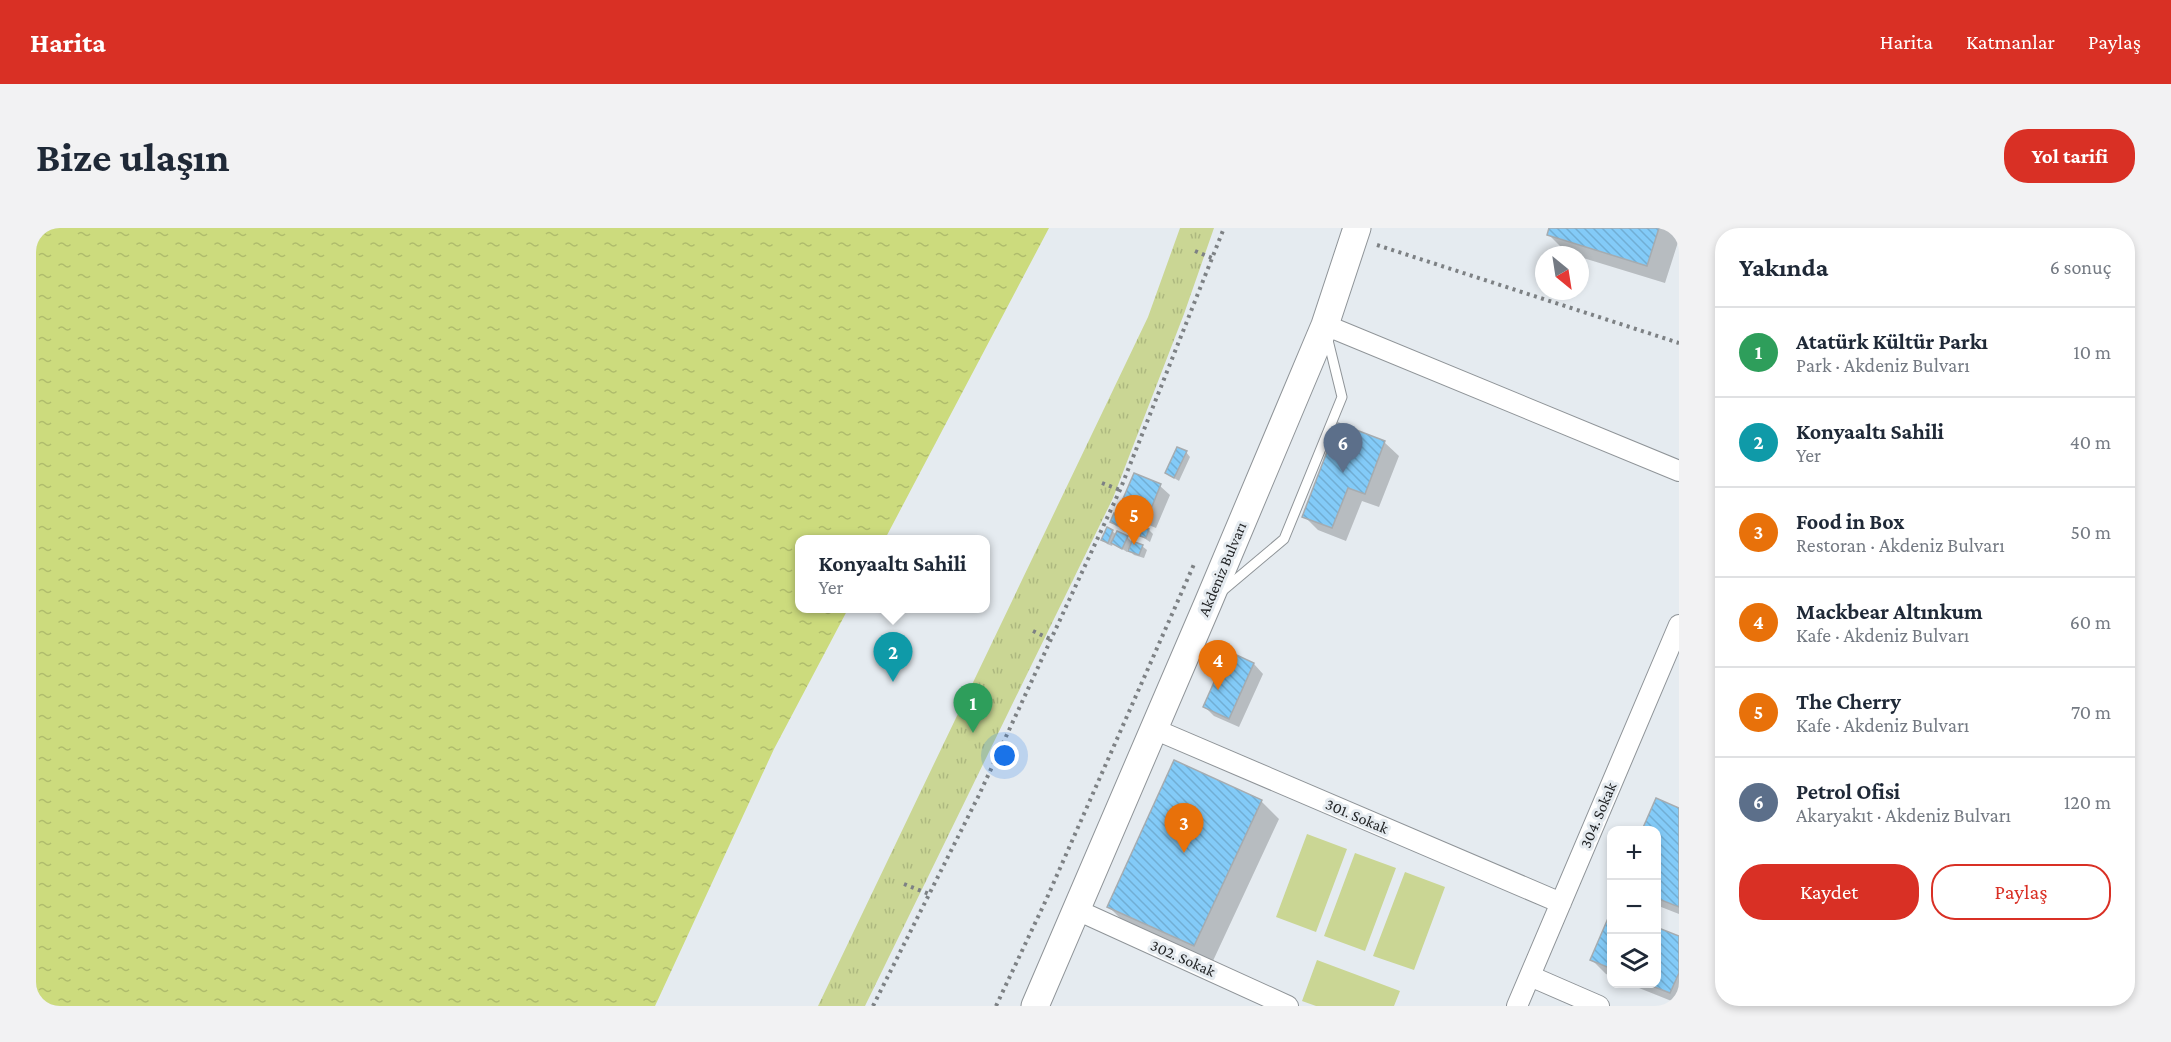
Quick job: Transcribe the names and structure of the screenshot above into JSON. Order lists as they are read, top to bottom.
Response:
{
  "streets": {
    "main road": ["Akdeniz Bulvarı"],
    "street": ["304. Sokak", "301. Sokak", "302. Sokak"]
  },
  "crossings": [
    ["Akdeniz Bulvarı", "301. Sokak"],
    ["Akdeniz Bulvarı", "302. Sokak"],
    ["304. Sokak", "301. Sokak"]
  ],
  "north": "bottom right",
  "page": {
    "header": "Harita",
    "nav": ["Harita", "Katmanlar", "Paylaş"],
    "buttons": [
      "Yol tarifi",
      ["Kaydet", "Paylaş"]
    ],
    "title": "Bize ulaşın",
    "heading": ["Yakında", "6 sonuç"],
    "list": [
      {
        "mark": "1",
        "name": "Atatürk Kültür Parkı",
        "note": "Park · Akdeniz Bulvarı",
        "value": "10 m"
      },
      {
        "mark": "2",
        "name": "Konyaaltı Sahili",
        "note": "Yer",
        "value": "40 m"
      },
      {
        "mark": "3",
        "name": "Food in Box",
        "note": "Restoran · Akdeniz Bulvarı",
        "value": "50 m"
      },
      {
        "mark": "4",
        "name": "Mackbear Altınkum",
        "note": "Kafe · Akdeniz Bulvarı",
        "value": "60 m"
      },
      {
        "mark": "5",
        "name": "The Cherry",
        "note": "Kafe · Akdeniz Bulvarı",
        "value": "70 m"
      },
      {
        "mark": "6",
        "name": "Petrol Ofisi",
        "note": "Akaryakıt · Akdeniz Bulvarı",
        "value": "120 m"
      }
    ],
    "pins": [
      "6",
      "5",
      "2",
      "4",
      "1",
      "3"
    ],
    "popup": ["Konyaaltı Sahili", "Yer"],
    "map_buttons": ["+", "−"]
  }
}
